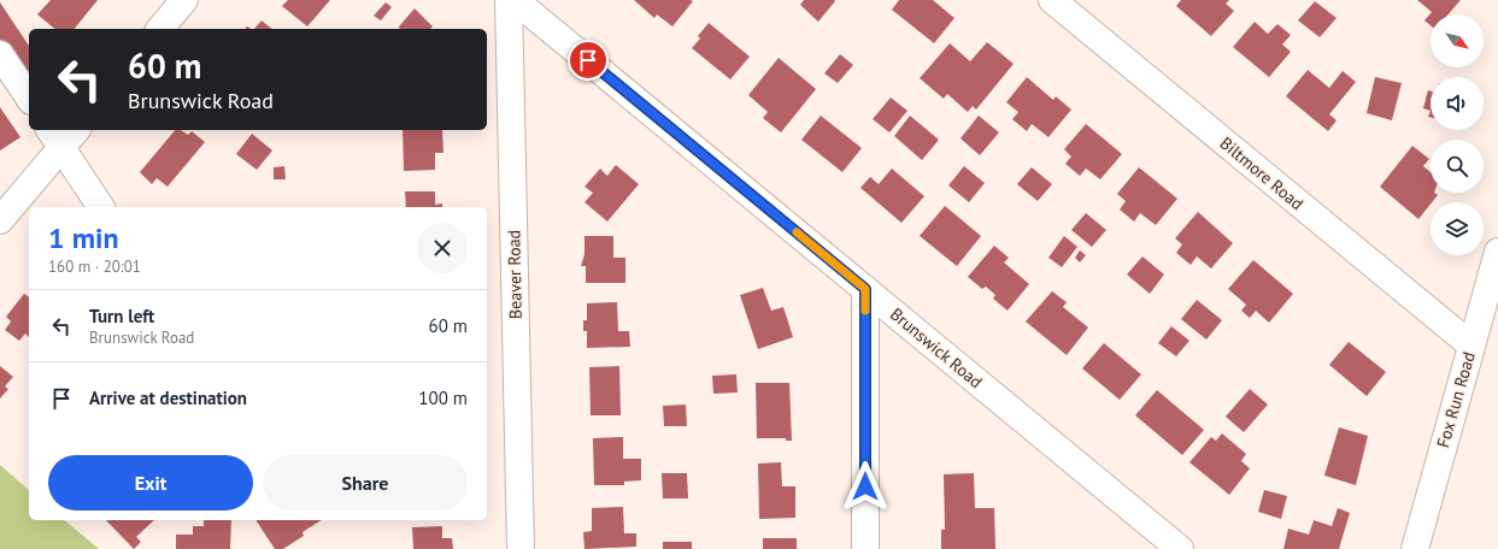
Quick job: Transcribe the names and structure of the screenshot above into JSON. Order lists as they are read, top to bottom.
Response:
{
  "streets": {
    "street": [
      "Biltmore Road",
      "Beaver Road",
      "Brunswick Road",
      "Fox Run Road"
    ]
  },
  "crossings": [
    ["Biltmore Road", "Fox Run Road"]
  ],
  "north": "bottom right",
  "page": {
    "turn": ["60 m", "Brunswick Road"],
    "heading": ["1 min", "160 m · 20:01"],
    "list": [
      {
        "name": "Turn left",
        "note": "Brunswick Road",
        "value": "60 m"
      },
      {
        "name": "Arrive at destination",
        "value": "100 m"
      }
    ],
    "buttons": ["Exit", "Share"]
  }
}
